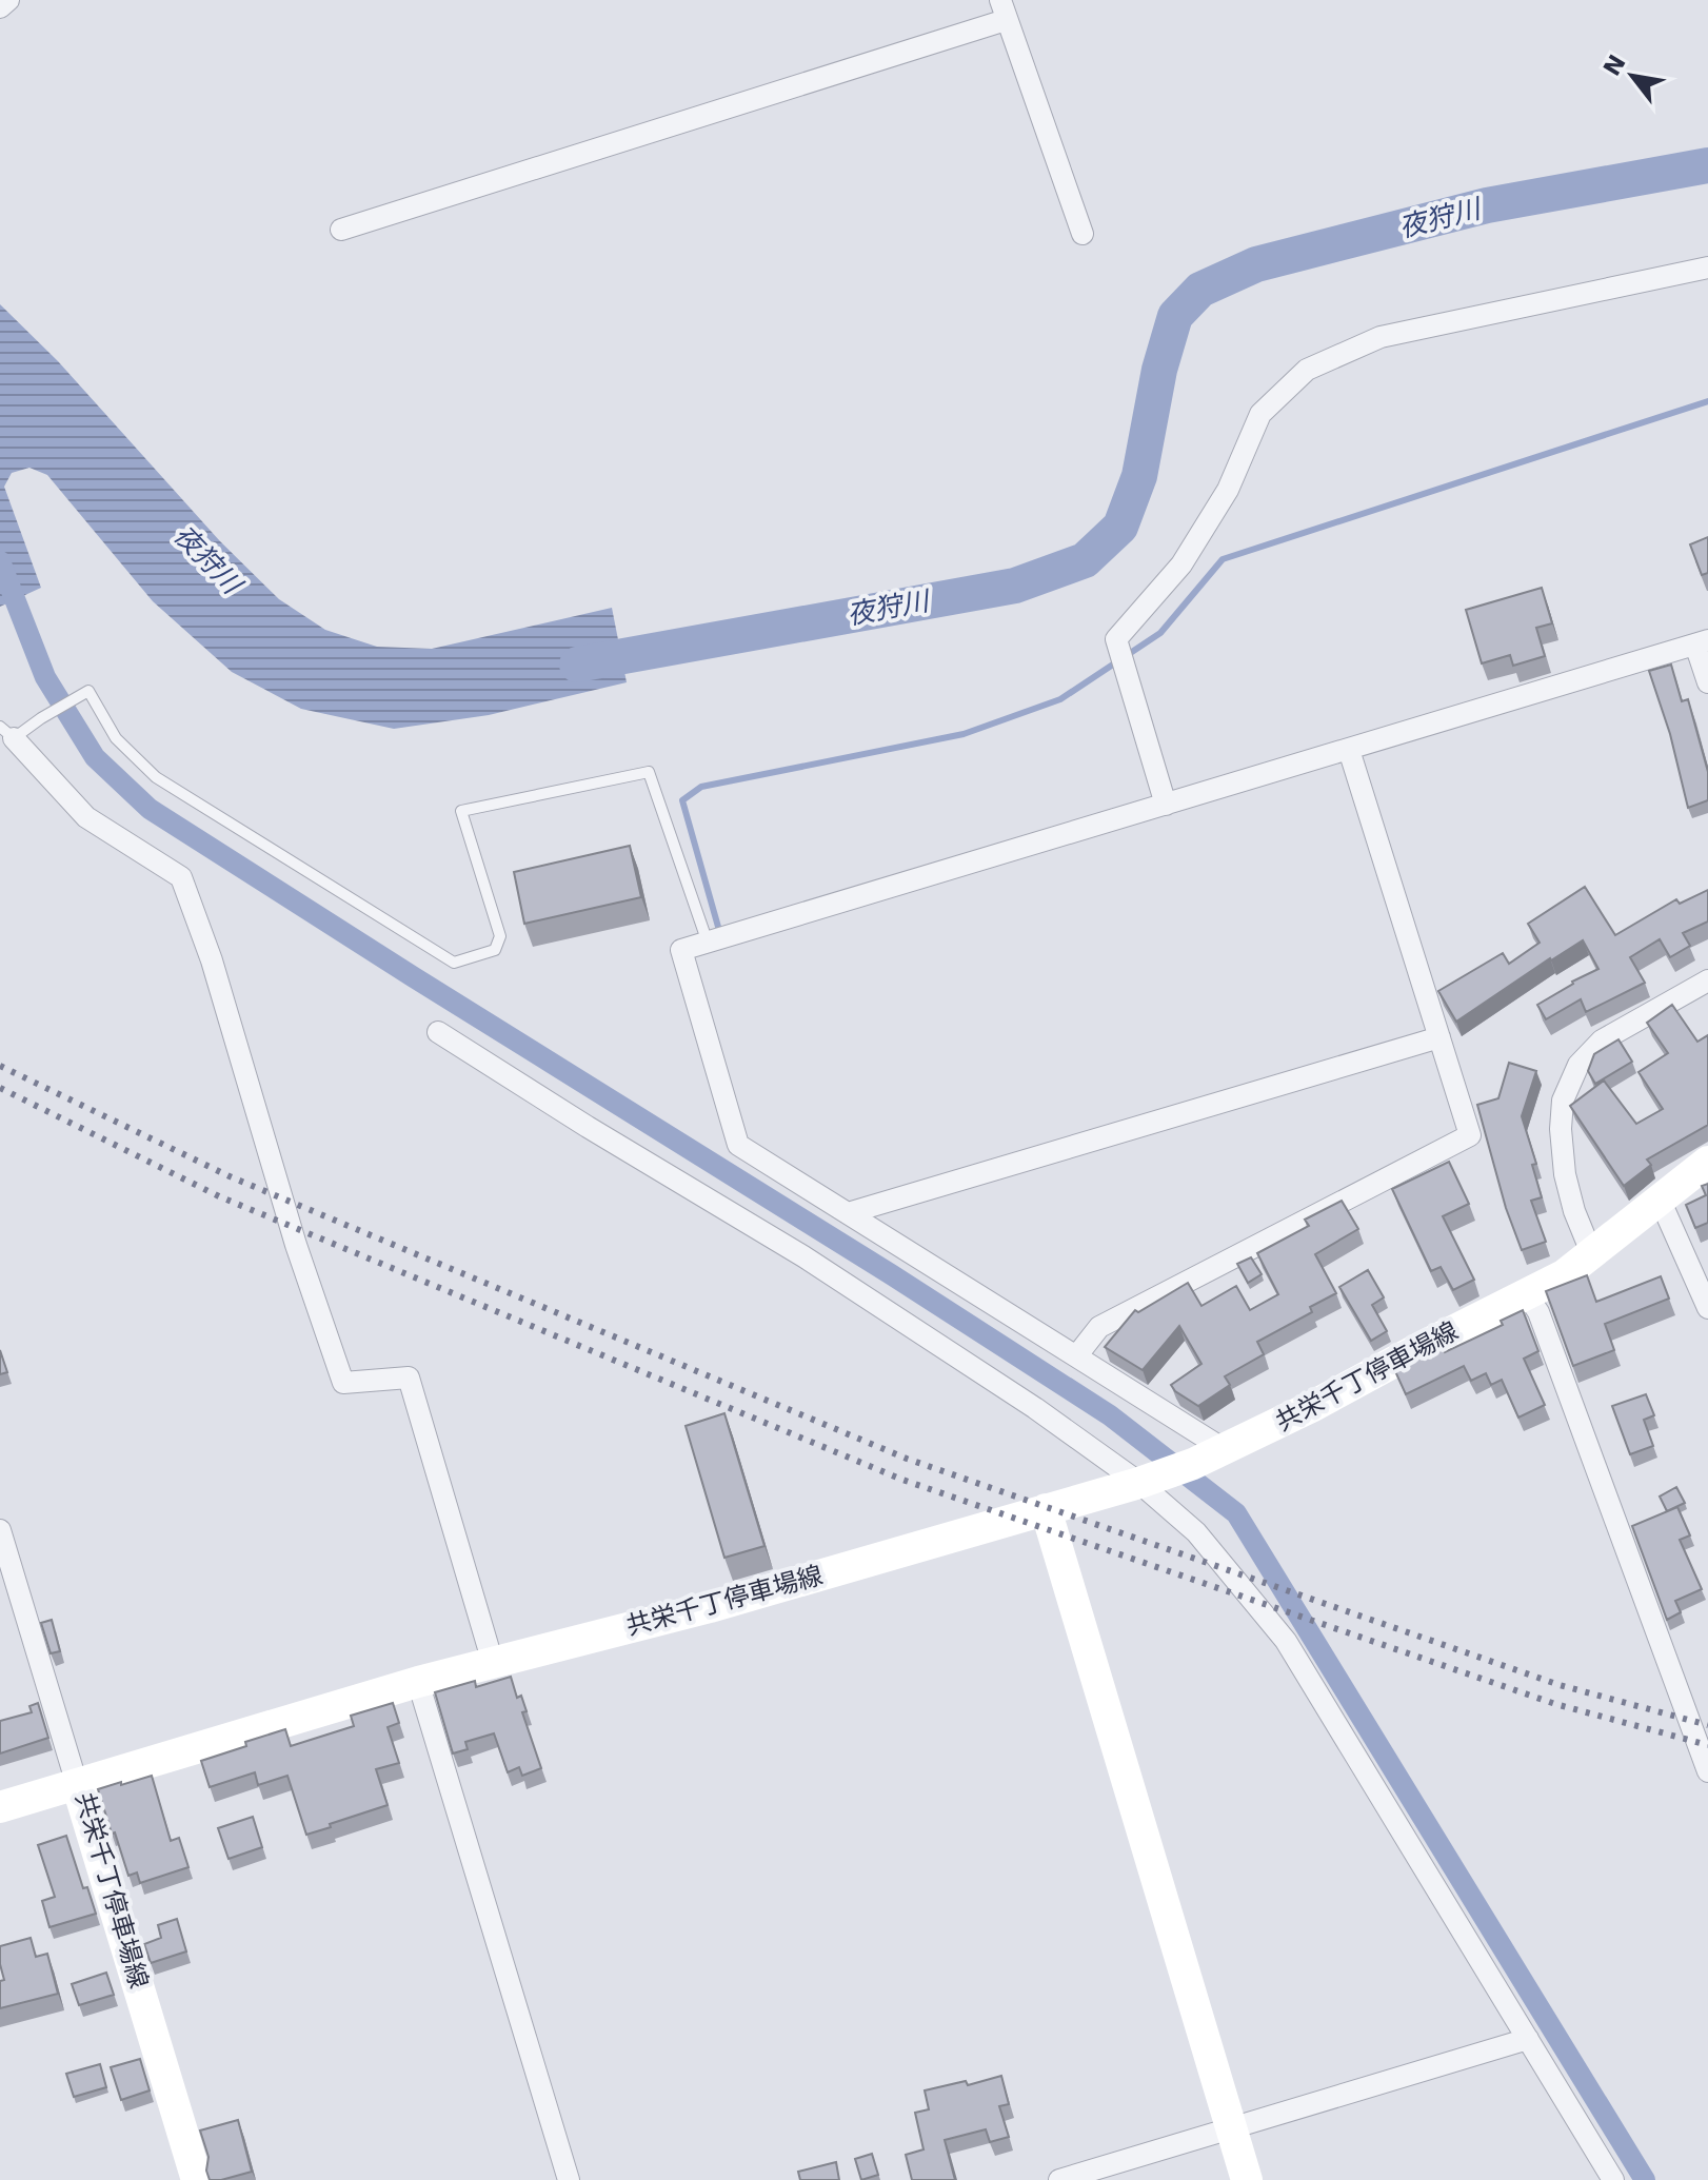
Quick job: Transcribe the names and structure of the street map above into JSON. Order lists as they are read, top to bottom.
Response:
{
  "streets": {
    "main road": ["共栄千丁停車場線"]
  },
  "water": ["夜狩川"],
  "north": "top left"
}
